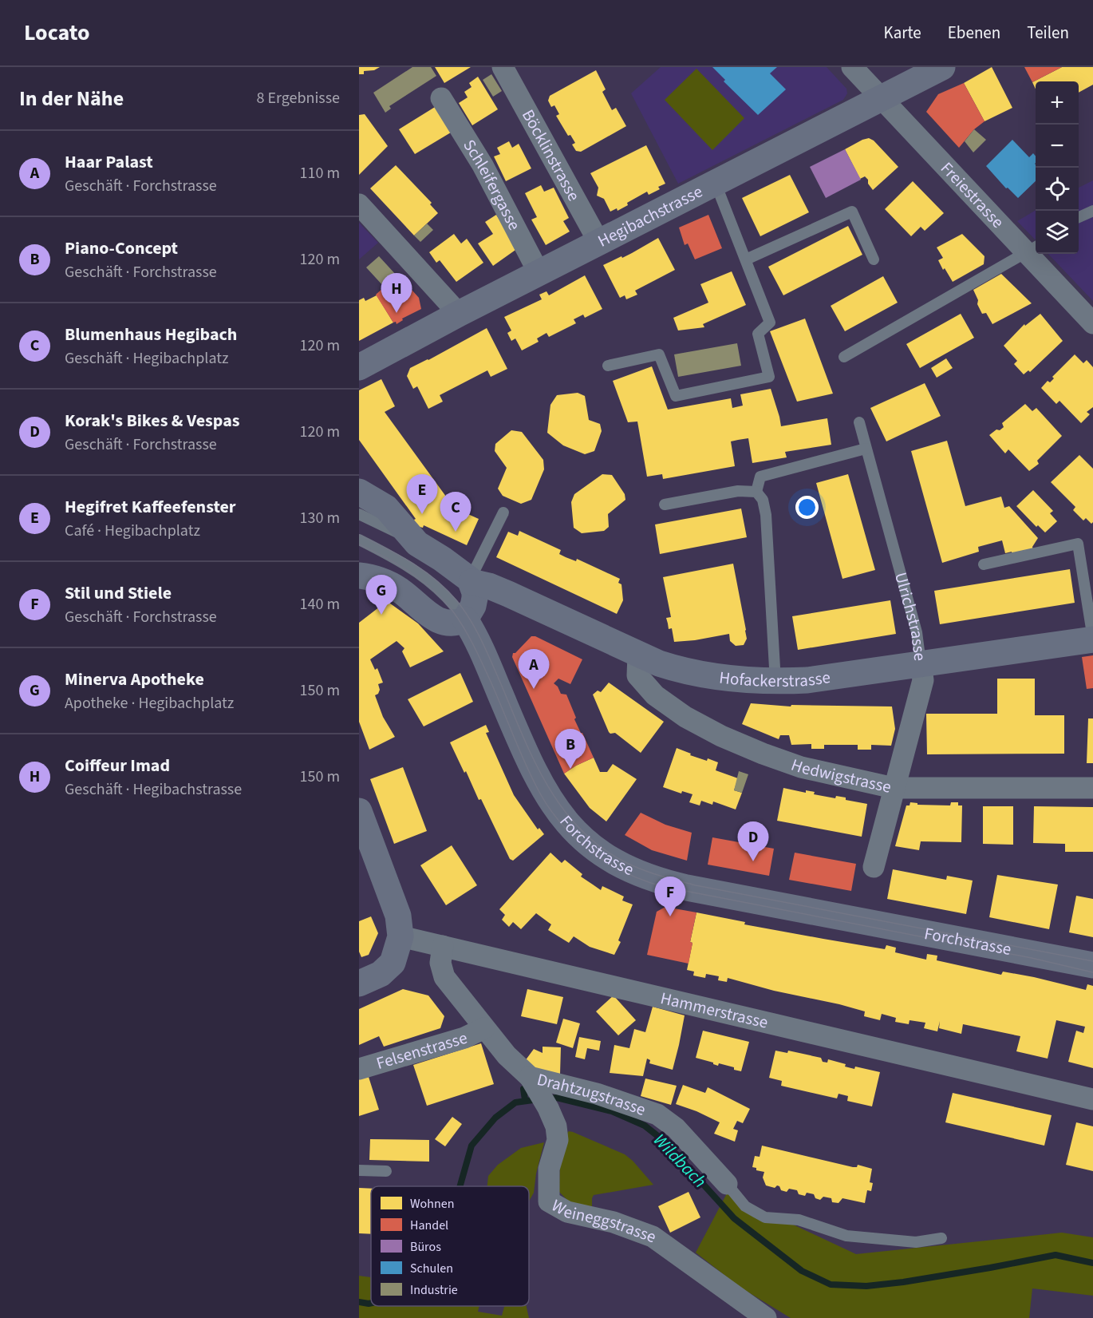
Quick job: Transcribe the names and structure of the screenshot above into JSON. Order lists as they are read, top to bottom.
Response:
{
  "streets": {
    "main road": ["Hegibachstrasse", "Hofackerstrasse", "Forchstrasse"],
    "street": [
      "Böcklinstrasse",
      "Schleifergasse",
      "Freiestrasse",
      "Ulrichstrasse",
      "Hedwigstrasse",
      "Hammerstrasse",
      "Felsenstrasse",
      "Drahtzugstrasse",
      "Weineggstrasse"
    ]
  },
  "crossings": [
    ["Böcklinstrasse", "Hegibachstrasse"],
    ["Schleifergasse", "Hegibachstrasse"],
    ["Freiestrasse", "Hegibachstrasse"],
    ["Ulrichstrasse", "Hofackerstrasse"],
    ["Ulrichstrasse", "Hedwigstrasse"],
    ["Hofackerstrasse", "Hedwigstrasse"],
    ["Hammerstrasse", "Drahtzugstrasse"],
    ["Felsenstrasse", "Drahtzugstrasse"],
    ["Drahtzugstrasse", "Weineggstrasse"]
  ],
  "water": ["Wildbach"],
  "legend": [
    "Wohnen",
    "Handel",
    "Büros",
    "Schulen",
    "Industrie"
  ],
  "page": {
    "header": "Locato",
    "nav": ["Karte", "Ebenen", "Teilen"],
    "heading": ["In der Nähe", "8 Ergebnisse"],
    "map_buttons": ["+", "−"],
    "list": [
      {
        "mark": "A",
        "name": "Haar Palast",
        "note": "Geschäft · Forchstrasse",
        "value": "110 m"
      },
      {
        "mark": "B",
        "name": "Piano-Concept",
        "note": "Geschäft · Forchstrasse",
        "value": "120 m"
      },
      {
        "mark": "C",
        "name": "Blumenhaus Hegibach",
        "note": "Geschäft · Hegibachplatz",
        "value": "120 m"
      },
      {
        "mark": "D",
        "name": "Korak's Bikes & Vespas",
        "note": "Geschäft · Forchstrasse",
        "value": "120 m"
      },
      {
        "mark": "E",
        "name": "Hegifret Kaffeefenster",
        "note": "Café · Hegibachplatz",
        "value": "130 m"
      },
      {
        "mark": "F",
        "name": "Stil und Stiele",
        "note": "Geschäft · Forchstrasse",
        "value": "140 m"
      },
      {
        "mark": "G",
        "name": "Minerva Apotheke",
        "note": "Apotheke · Hegibachplatz",
        "value": "150 m"
      },
      {
        "mark": "H",
        "name": "Coiffeur Imad",
        "note": "Geschäft · Hegibachstrasse",
        "value": "150 m"
      }
    ],
    "pins": [
      "H",
      "E",
      "C",
      "G",
      "A",
      "B",
      "D",
      "F"
    ]
  }
}
